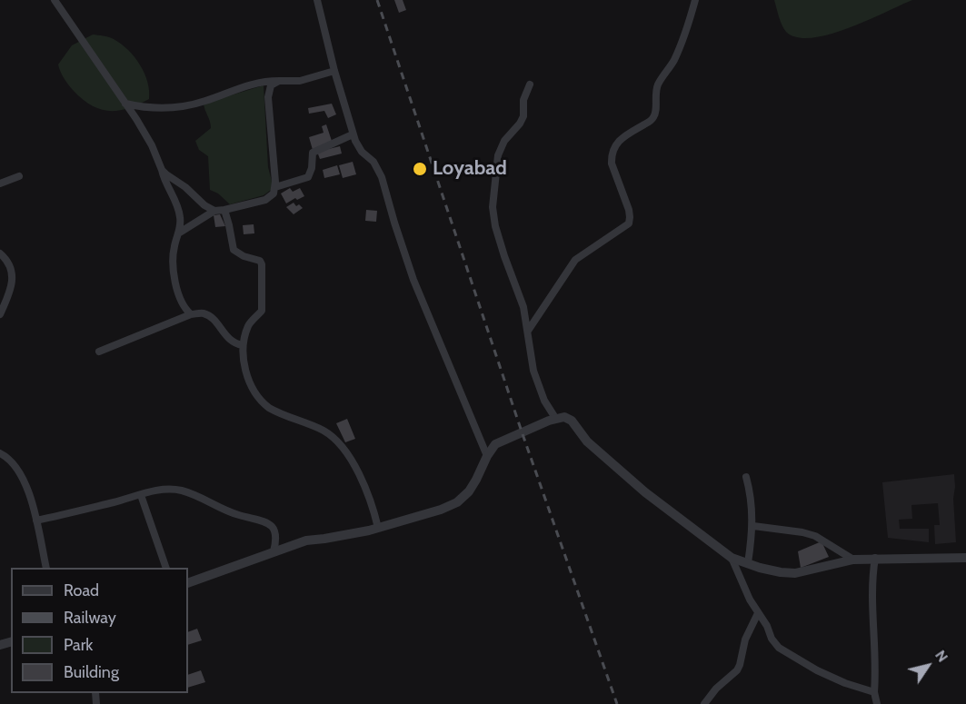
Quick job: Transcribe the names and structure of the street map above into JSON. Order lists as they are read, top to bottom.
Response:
{
  "places": ["Loyabad"],
  "legend": [
    "Road",
    "Railway",
    "Park",
    "Building"
  ],
  "north": "top right"
}
